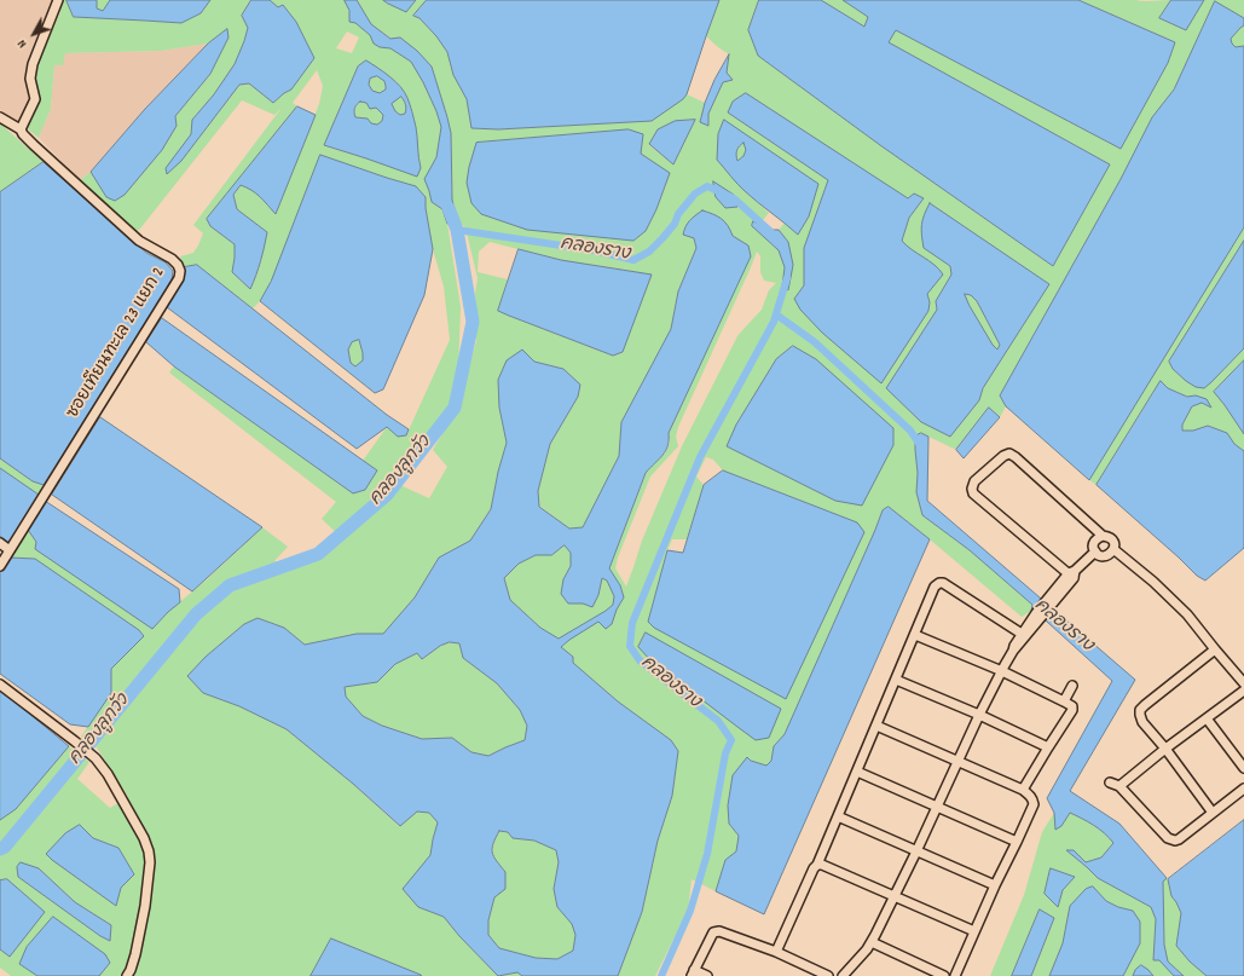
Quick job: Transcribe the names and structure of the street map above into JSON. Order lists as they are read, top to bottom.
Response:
{
  "streets": {
    "street": ["ซอยเทียนทะเล 23 แยก 2"]
  },
  "water": ["คลองราง", "คลองลูกวัว"],
  "north": "bottom left"
}
